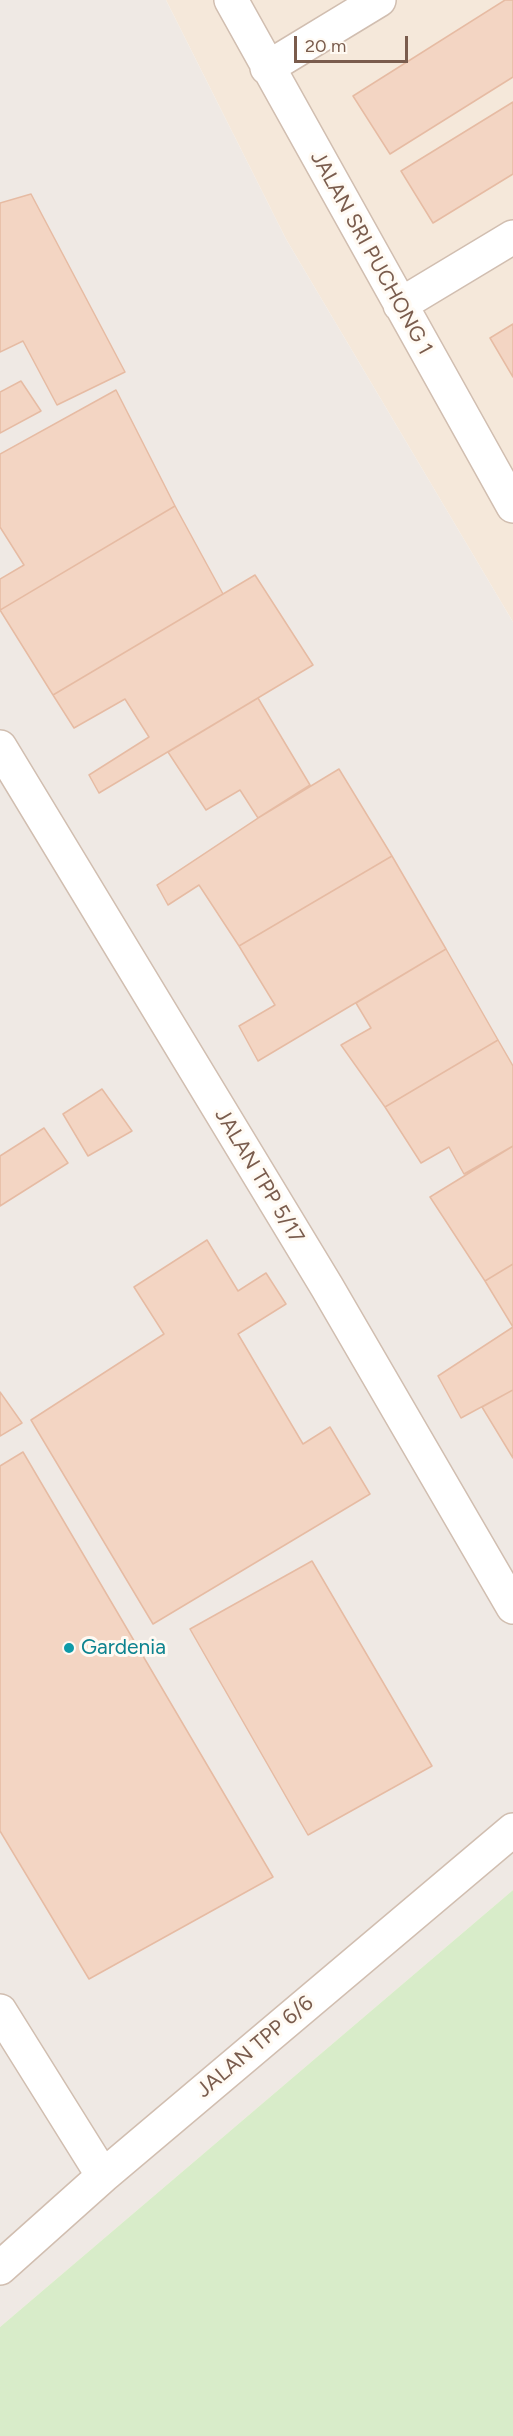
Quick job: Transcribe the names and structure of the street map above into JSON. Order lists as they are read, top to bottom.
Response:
{
  "streets": {
    "street": ["JALAN SRI PUCHONG 1", "JALAN TPP 5/17", "JALAN TPP 6/6"]
  },
  "places": ["Gardenia"],
  "scale_bar": "20 m"
}
